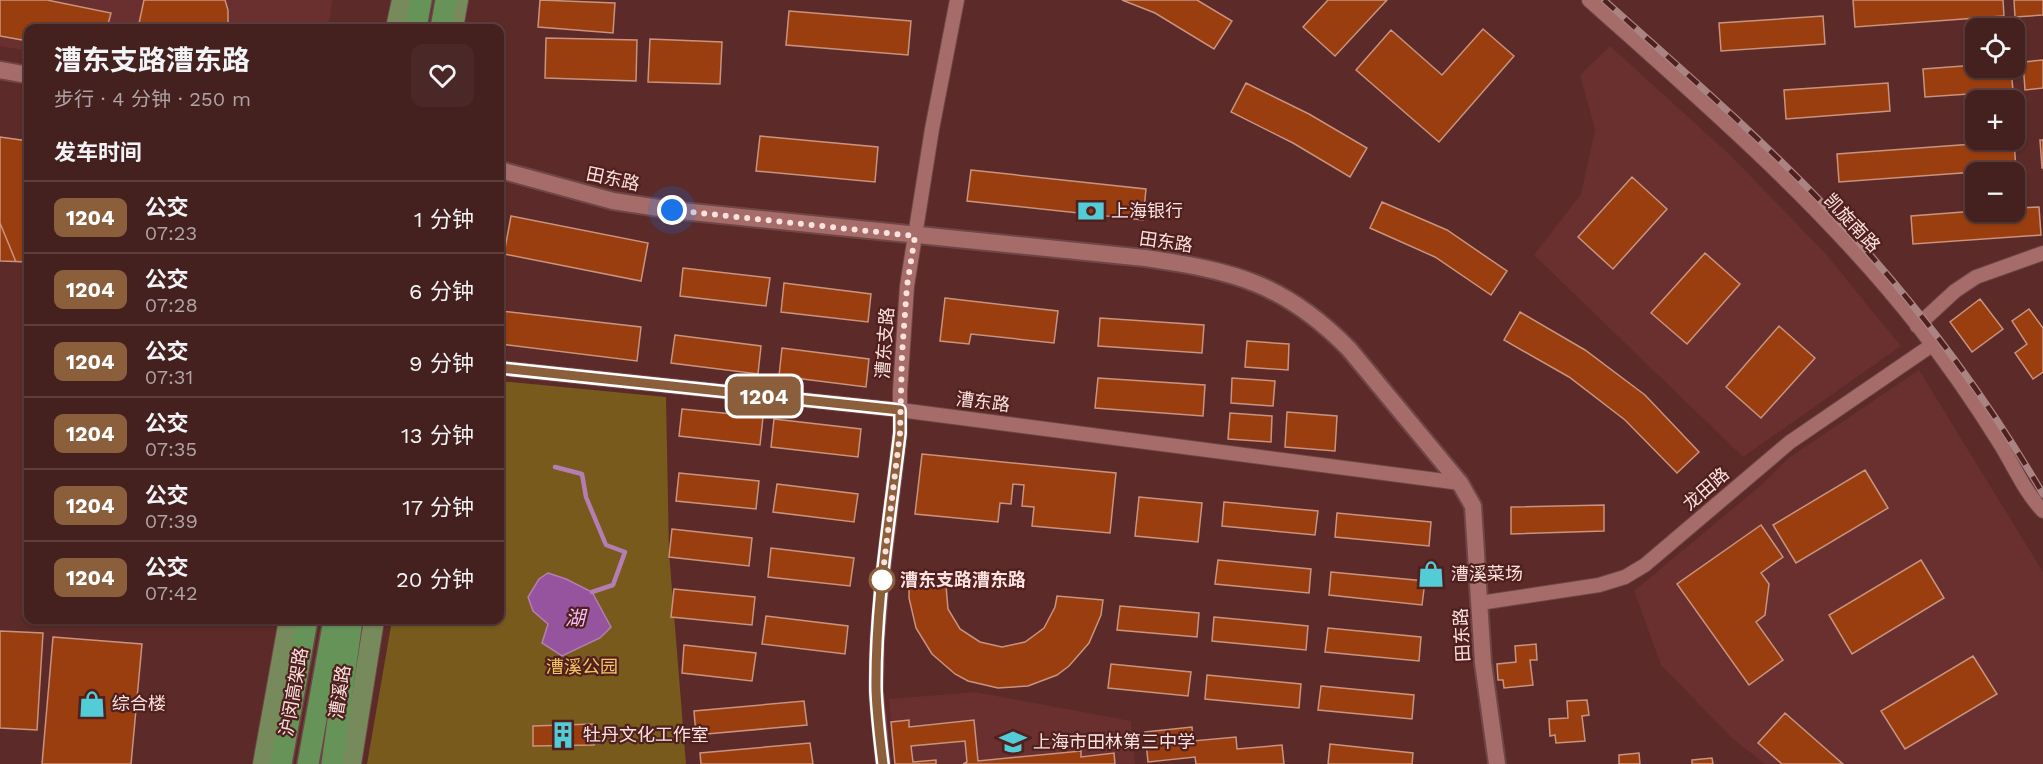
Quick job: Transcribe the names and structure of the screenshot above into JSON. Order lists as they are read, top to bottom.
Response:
{
  "streets": {
    "highway": ["沪闵高架路"],
    "street": [
      "田东路",
      "凯旋南路",
      "漕东支路",
      "漕东路",
      "龙田路"
    ]
  },
  "crossings": [
    ["田东路", "漕东支路"],
    ["田东路", "漕东路"],
    ["田东路", "龙田路"],
    ["凯旋南路", "龙田路"],
    ["漕东支路", "漕东路"]
  ],
  "water": ["湖"],
  "parks": ["漕溪公园"],
  "places": {
    "bank": ["上海银行"],
    "shop": ["漕溪菜场", "综合楼"],
    "other": ["漕东支路漕东路"],
    "building": ["牡丹文化工作室"],
    "school or university": ["上海市田林第三中学"]
  },
  "lines": ["bus line 1204"],
  "page": {
    "on_map": "1204",
    "map_buttons": ["+", "−"],
    "heading": [
      ["漕东支路漕东路", "步行 · 4 分钟 · 250 m"],
      "发车时间"
    ],
    "list": [
      {
        "mark": "1204",
        "name": "公交",
        "note": "07:23",
        "value": "1 分钟"
      },
      {
        "mark": "1204",
        "name": "公交",
        "note": "07:28",
        "value": "6 分钟"
      },
      {
        "mark": "1204",
        "name": "公交",
        "note": "07:31",
        "value": "9 分钟"
      },
      {
        "mark": "1204",
        "name": "公交",
        "note": "07:35",
        "value": "13 分钟"
      },
      {
        "mark": "1204",
        "name": "公交",
        "note": "07:39",
        "value": "17 分钟"
      },
      {
        "mark": "1204",
        "name": "公交",
        "note": "07:42",
        "value": "20 分钟"
      }
    ]
  }
}
